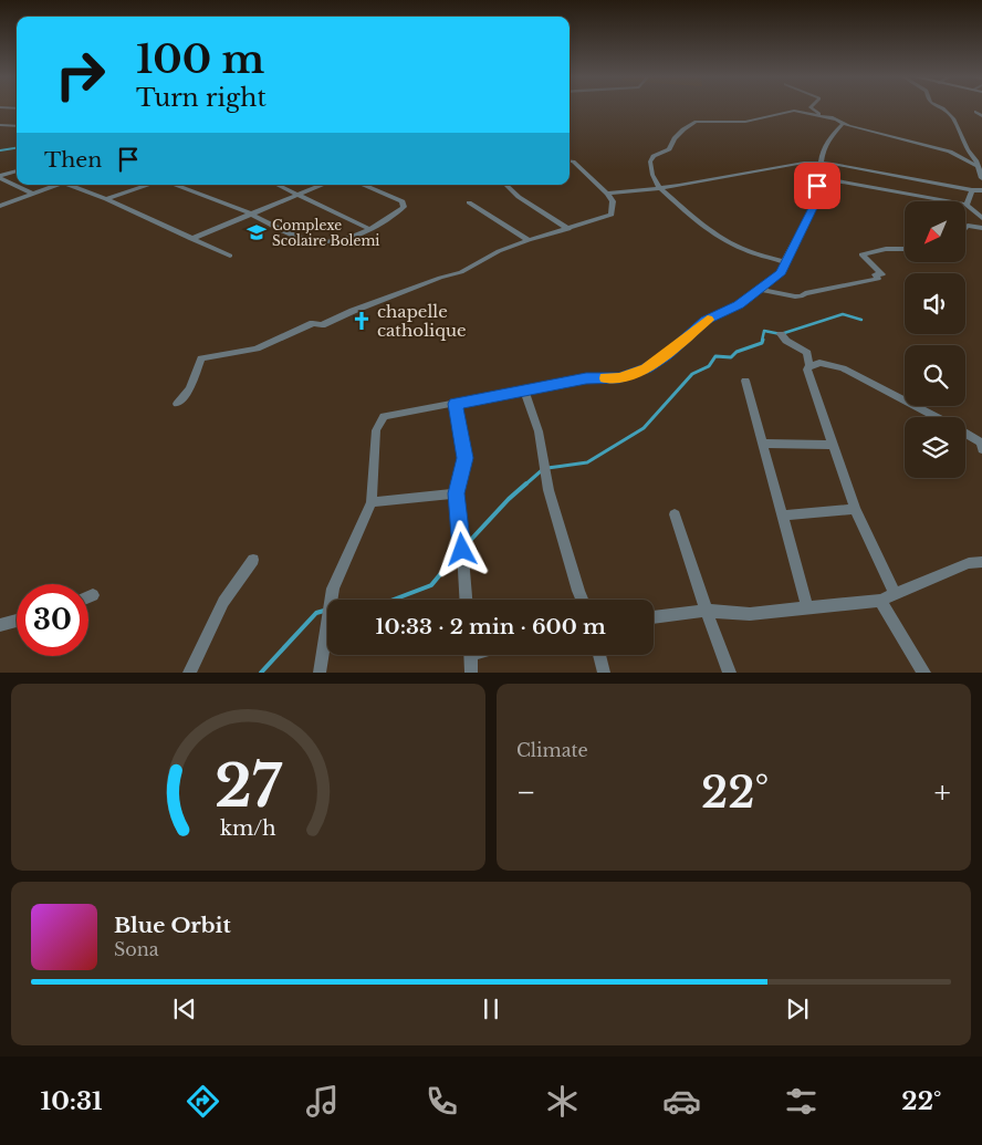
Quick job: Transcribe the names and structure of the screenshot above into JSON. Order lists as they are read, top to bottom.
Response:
{
  "places": {
    "school or university": ["Complexe Scolaire Bolemi"],
    "church": ["chapelle catholique"]
  },
  "north": "bottom left",
  "page": {
    "turn": ["100 m", "Turn right"],
    "then": "Then",
    "limit": "30",
    "trip": "10:33 · 2 min · 600 m",
    "tile": "Climate",
    "heat": ["−", "22°", "+"],
    "song": ["Blue Orbit", "Sona"],
    "tabs": ["10:31", "22°"],
    "gauge": ["27", "km/h"]
  }
}
